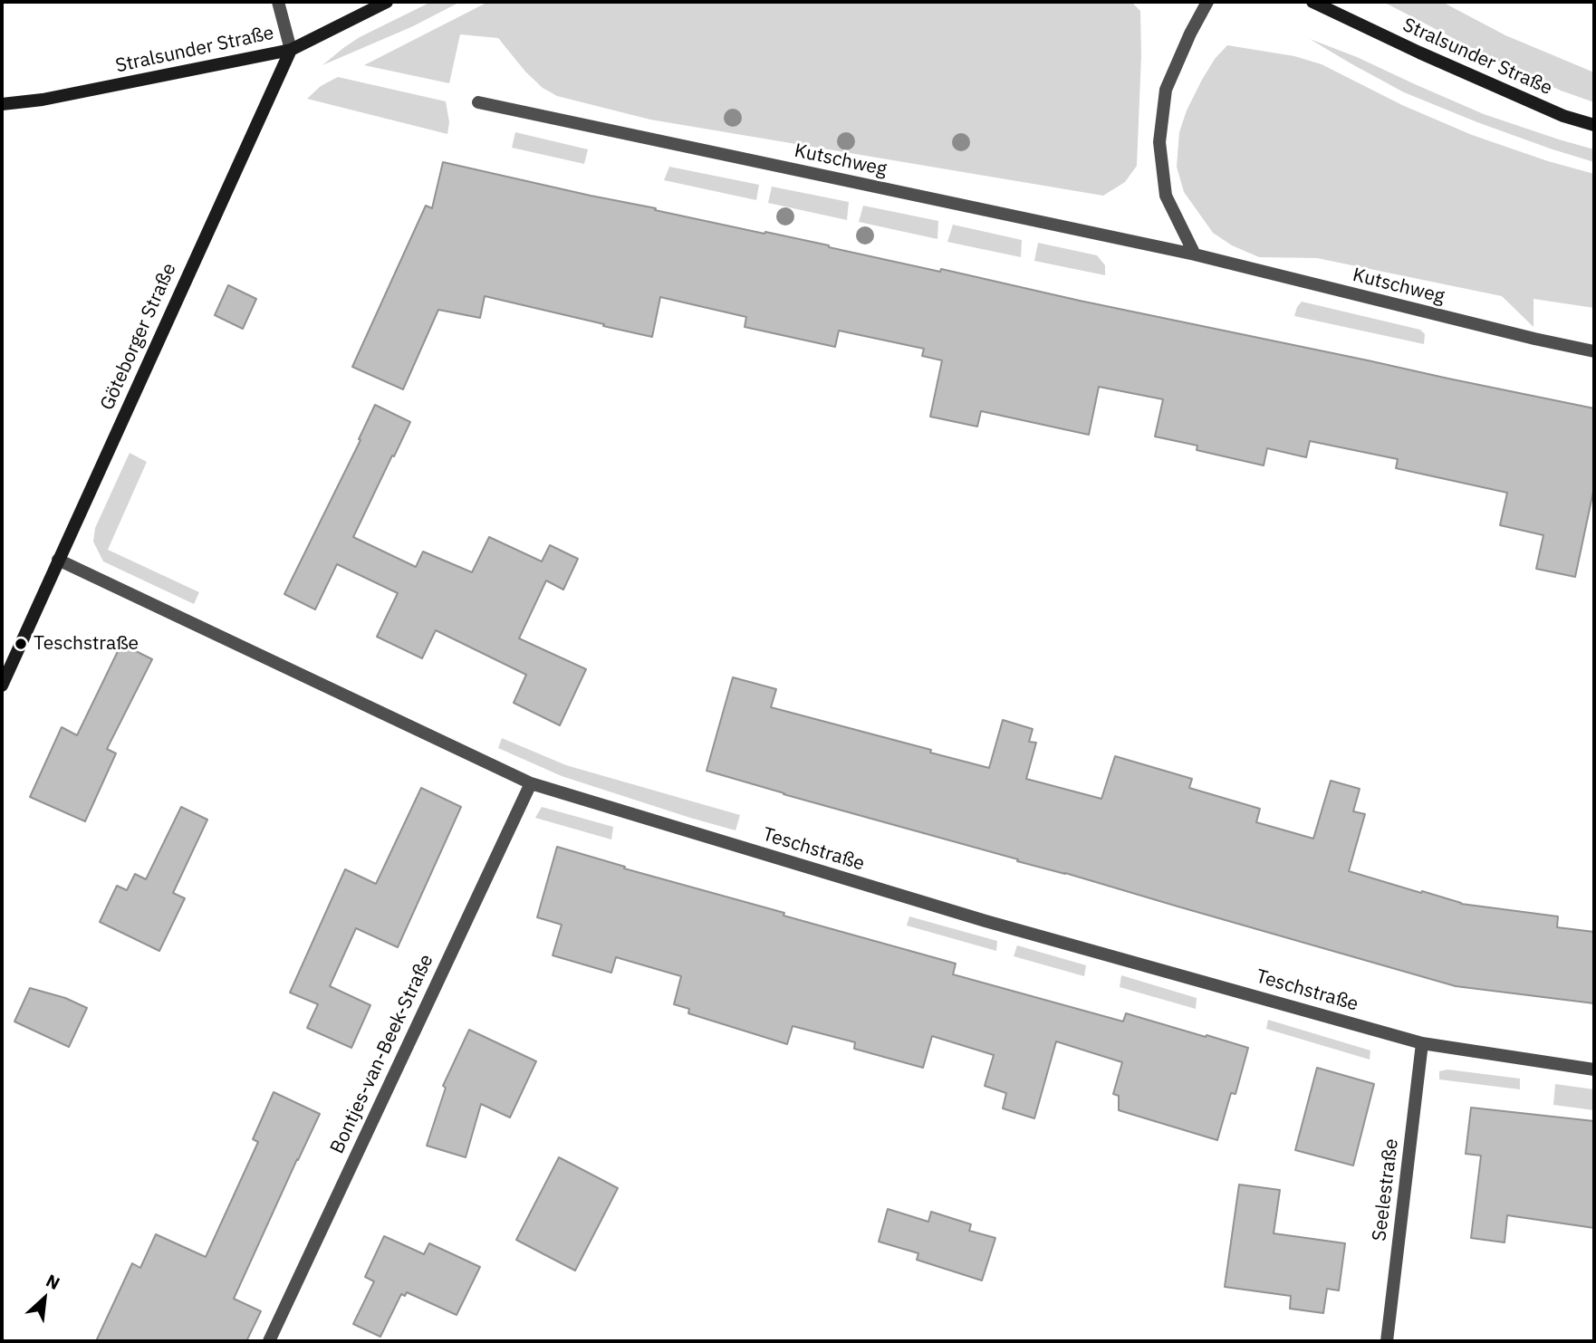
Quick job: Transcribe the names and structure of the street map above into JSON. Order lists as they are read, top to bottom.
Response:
{
  "streets": {
    "street": [
      "Stralsunder Straße",
      "Kutschweg",
      "Göteborger Straße",
      "Teschstraße",
      "Bontjes-van-Beek-Straße",
      "Seelestraße"
    ]
  },
  "crossings": [
    ["Stralsunder Straße", "Göteborger Straße"],
    ["Göteborger Straße", "Teschstraße"],
    ["Teschstraße", "Bontjes-van-Beek-Straße"],
    ["Teschstraße", "Seelestraße"]
  ],
  "places": ["Teschstraße"],
  "north": "top right"
}
